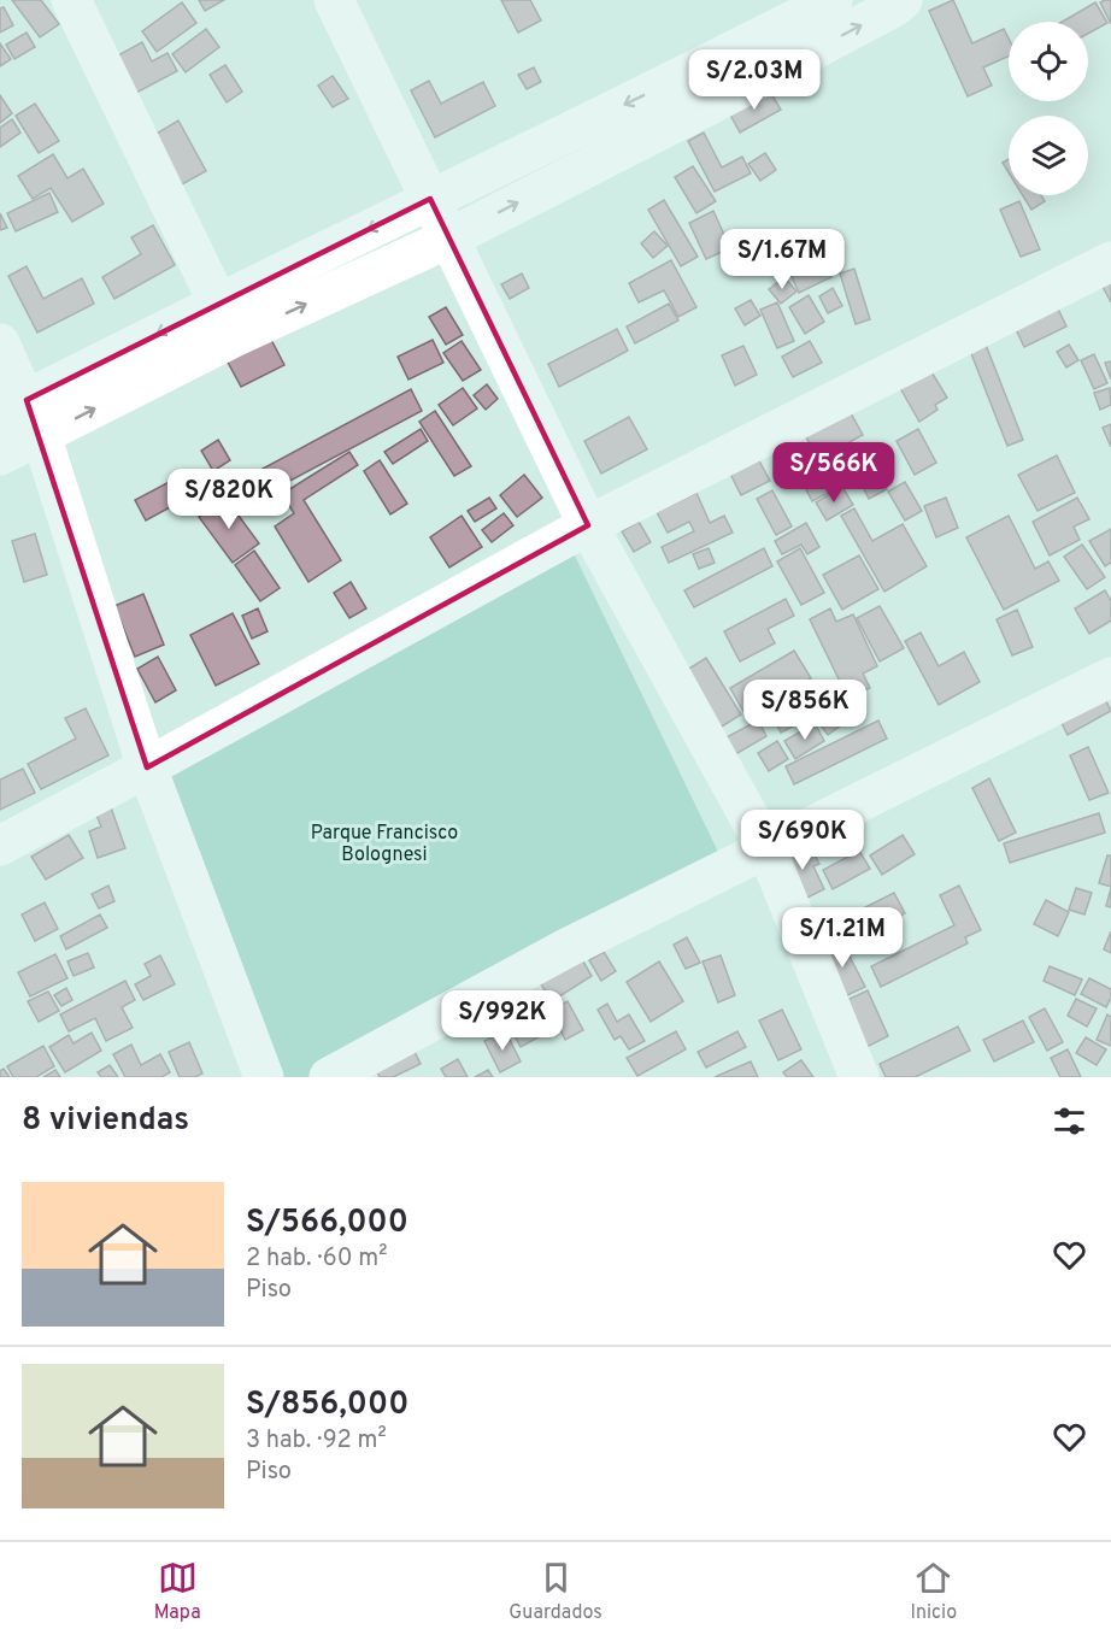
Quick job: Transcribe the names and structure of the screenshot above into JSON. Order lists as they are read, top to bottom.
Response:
{
  "parks": ["Parque Francisco Bolognesi"],
  "page": {
    "price": [
      "S/2.03M",
      "S/1.67M",
      "S/566K",
      "S/820K",
      "S/856K",
      "S/690K",
      "S/1.21M",
      "S/992K"
    ],
    "heading": "8 viviendas",
    "list": [
      {
        "name": "S/566,000",
        "note": "2 hab. · 60 m² · Piso"
      },
      {
        "name": "S/856,000",
        "note": "3 hab. · 92 m² · Piso"
      }
    ],
    "tabs": ["Mapa", "Guardados", "Inicio"]
  }
}
